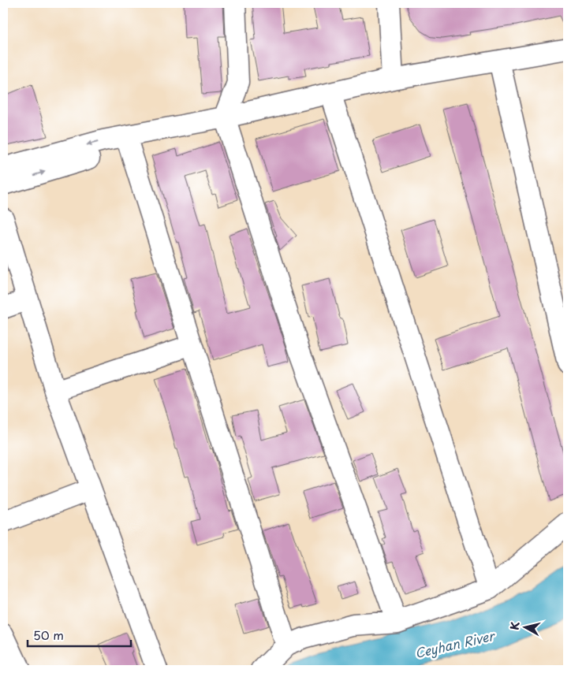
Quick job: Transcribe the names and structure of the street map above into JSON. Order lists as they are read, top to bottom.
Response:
{
  "water": ["Ceyhan River"],
  "scale_bar": "50 m",
  "north": "left"
}
